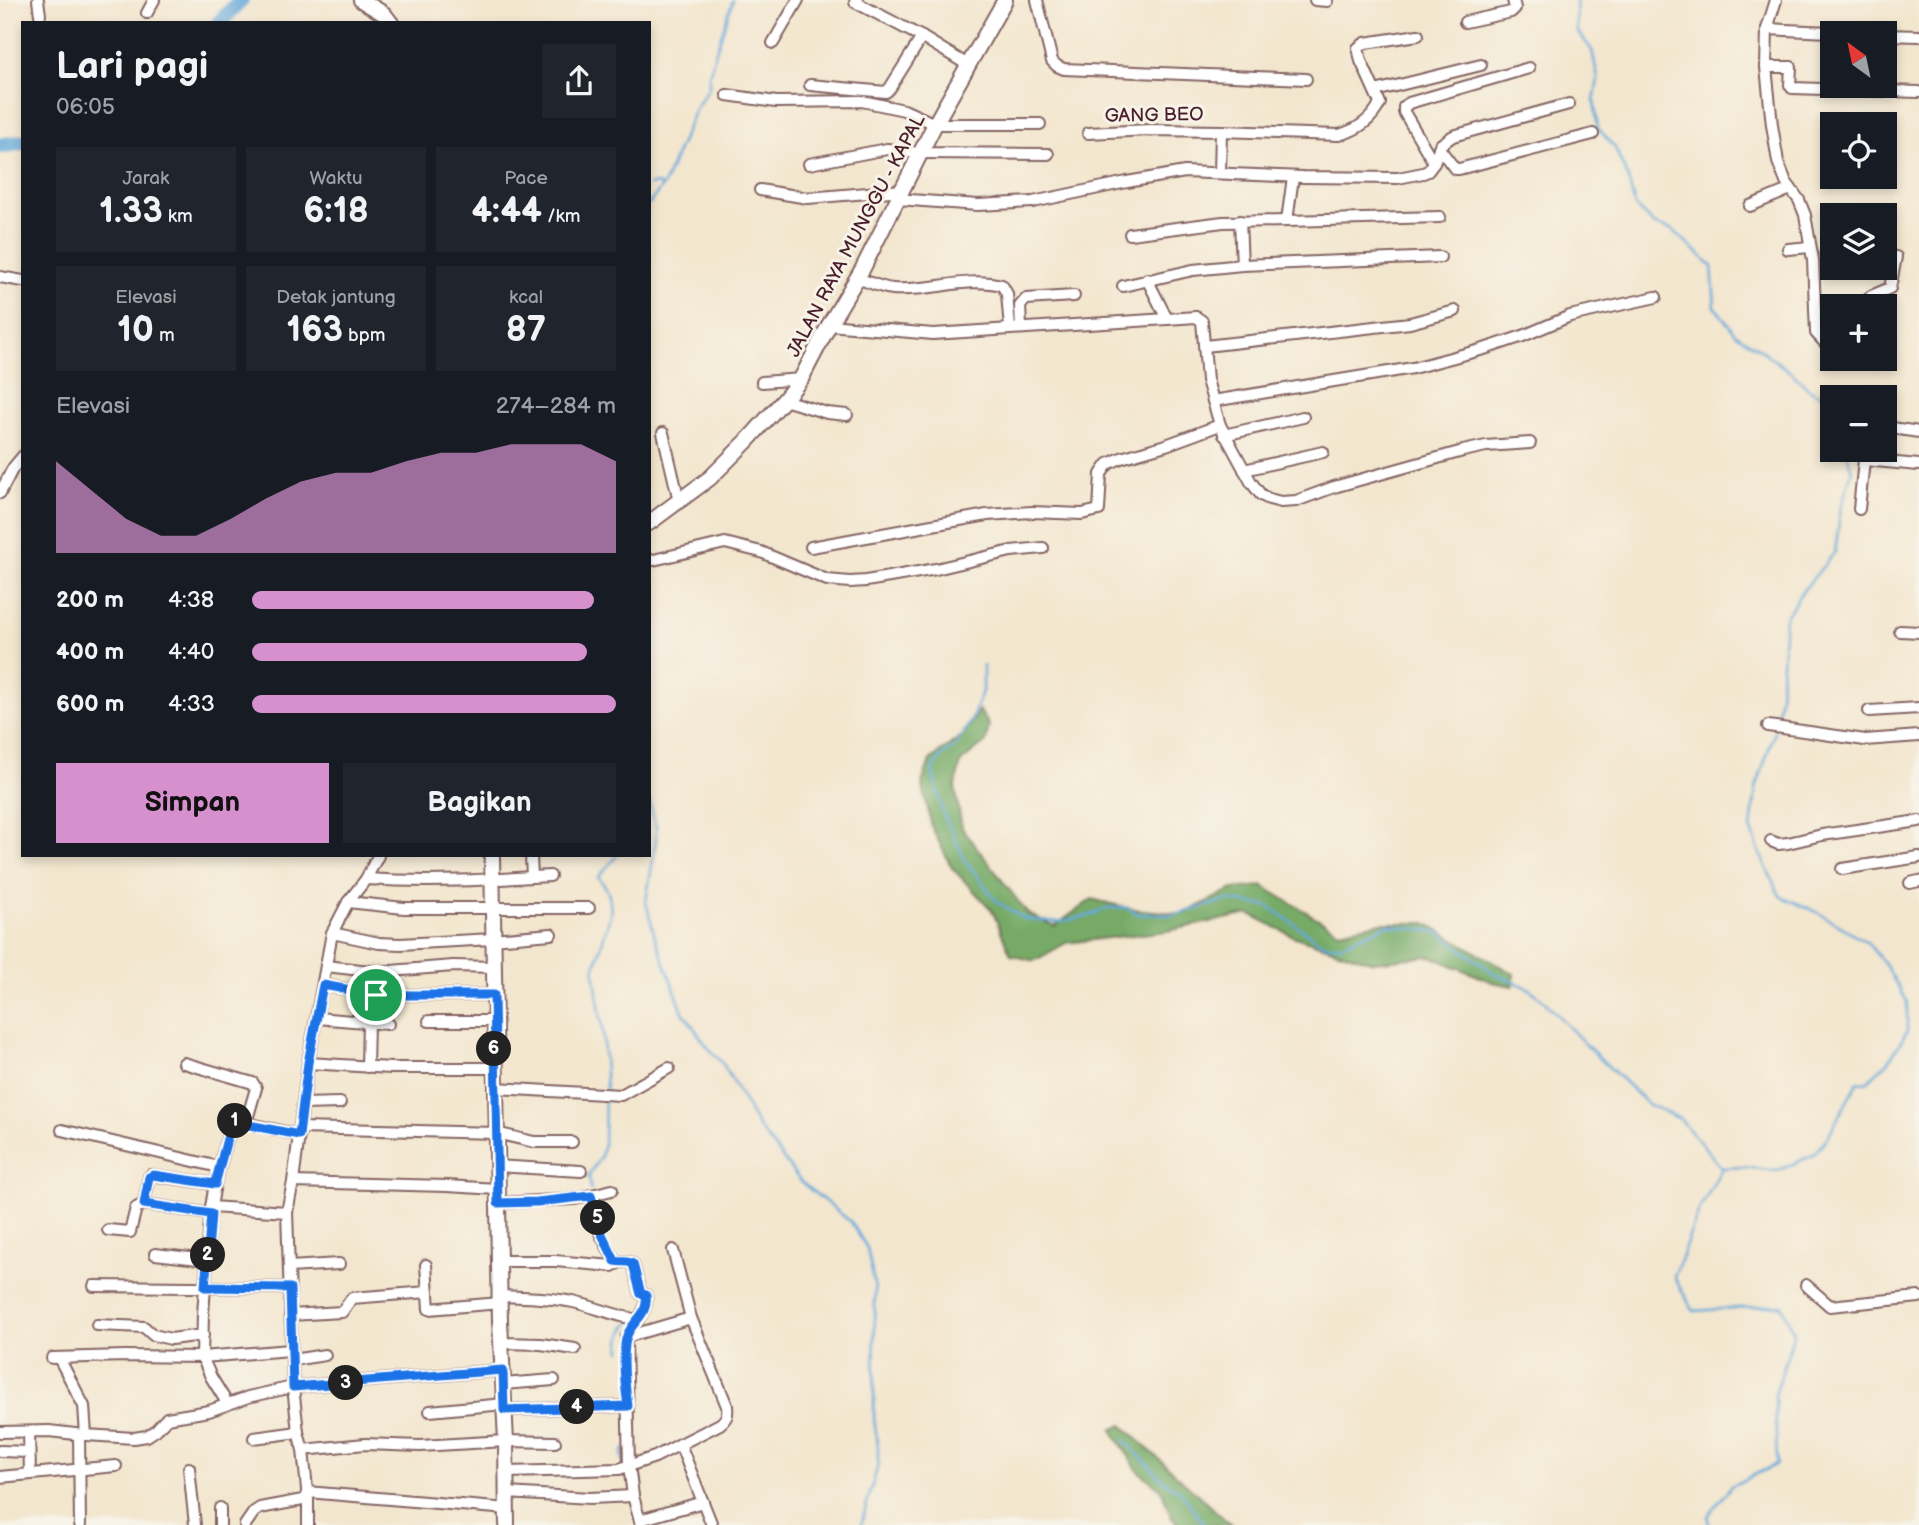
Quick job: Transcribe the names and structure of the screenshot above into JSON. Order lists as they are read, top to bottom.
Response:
{
  "streets": {
    "street": ["GANG BEO", "JALAN RAYA MUNGGU - KAPAL"]
  },
  "north": "top left",
  "page": {
    "map_buttons": ["+", "−"],
    "heading": ["Lari pagi", "06:05"],
    "stats": [
      ["Jarak", "1.33 km"],
      ["Waktu", "6:18"],
      ["Pace", "4:44 /km"],
      ["Elevasi", "10 m"],
      ["Detak jantung", "163 bpm"],
      ["kcal", "87"]
    ],
    "chart": ["Elevasi", "274–284 m"],
    "list": [
      {
        "name": "200 m",
        "note": "4:38"
      },
      {
        "name": "400 m",
        "note": "4:40"
      },
      {
        "name": "600 m",
        "note": "4:33"
      }
    ],
    "buttons": ["Simpan", "Bagikan"],
    "pins": [
      "6",
      "1",
      "5",
      "2",
      "3",
      "4"
    ]
  }
}
